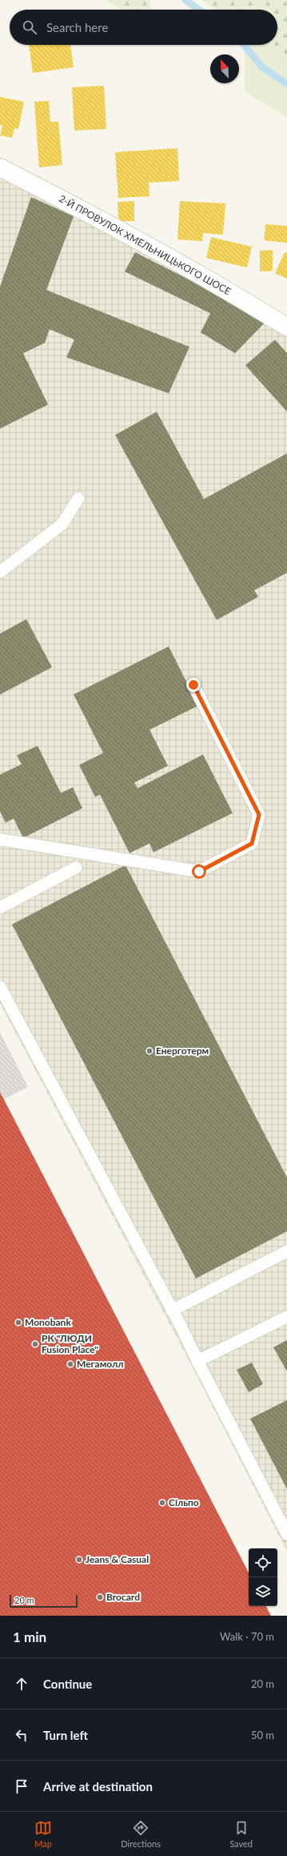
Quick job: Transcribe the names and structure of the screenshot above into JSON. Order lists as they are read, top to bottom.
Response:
{
  "streets": {
    "street": ["2-Й ПРОВУЛОК ХМЕЛЬНИЦЬКОГО ШОСЕ"]
  },
  "places": [
    "Енерготерм",
    "Monobank",
    "РК \"ЛЮДИ Fusion Place\"",
    "Мегамолл",
    "Сільпо",
    "Jeans & Casual",
    "Brocard"
  ],
  "scale_bar": "20 m",
  "north": "top left",
  "page": {
    "search": "Search here",
    "scale": "20 m",
    "heading": ["1 min", "Walk · 70 m"],
    "list": [
      ["Continue", "20 m"],
      ["Turn left", "50 m"],
      "Arrive at destination"
    ],
    "nav": ["Map", "Directions", "Saved"]
  }
}
